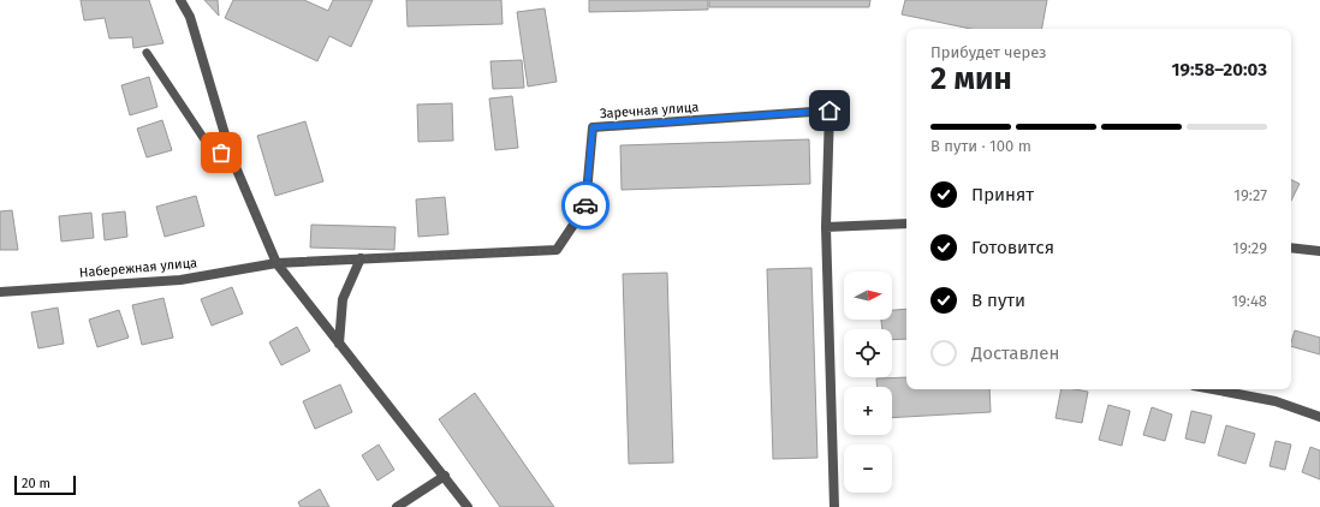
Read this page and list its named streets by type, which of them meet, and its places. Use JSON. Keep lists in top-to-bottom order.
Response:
{
  "streets": {
    "street": ["Заречная улица", "Набережная улица"]
  },
  "crossings": [
    ["Заречная улица", "Набережная улица"]
  ],
  "scale_bar": "20 m",
  "north": "right",
  "page": {
    "heading": ["2 мин", "Прибудет через", "19:58–20:03"],
    "bar": "В пути · 100 m",
    "list": [
      ["Принят", "19:27"],
      ["Готовится", "19:29"],
      ["В пути", "19:48"],
      "Доставлен"
    ],
    "map_buttons": ["+", "−"],
    "scale": "20 m"
  }
}
